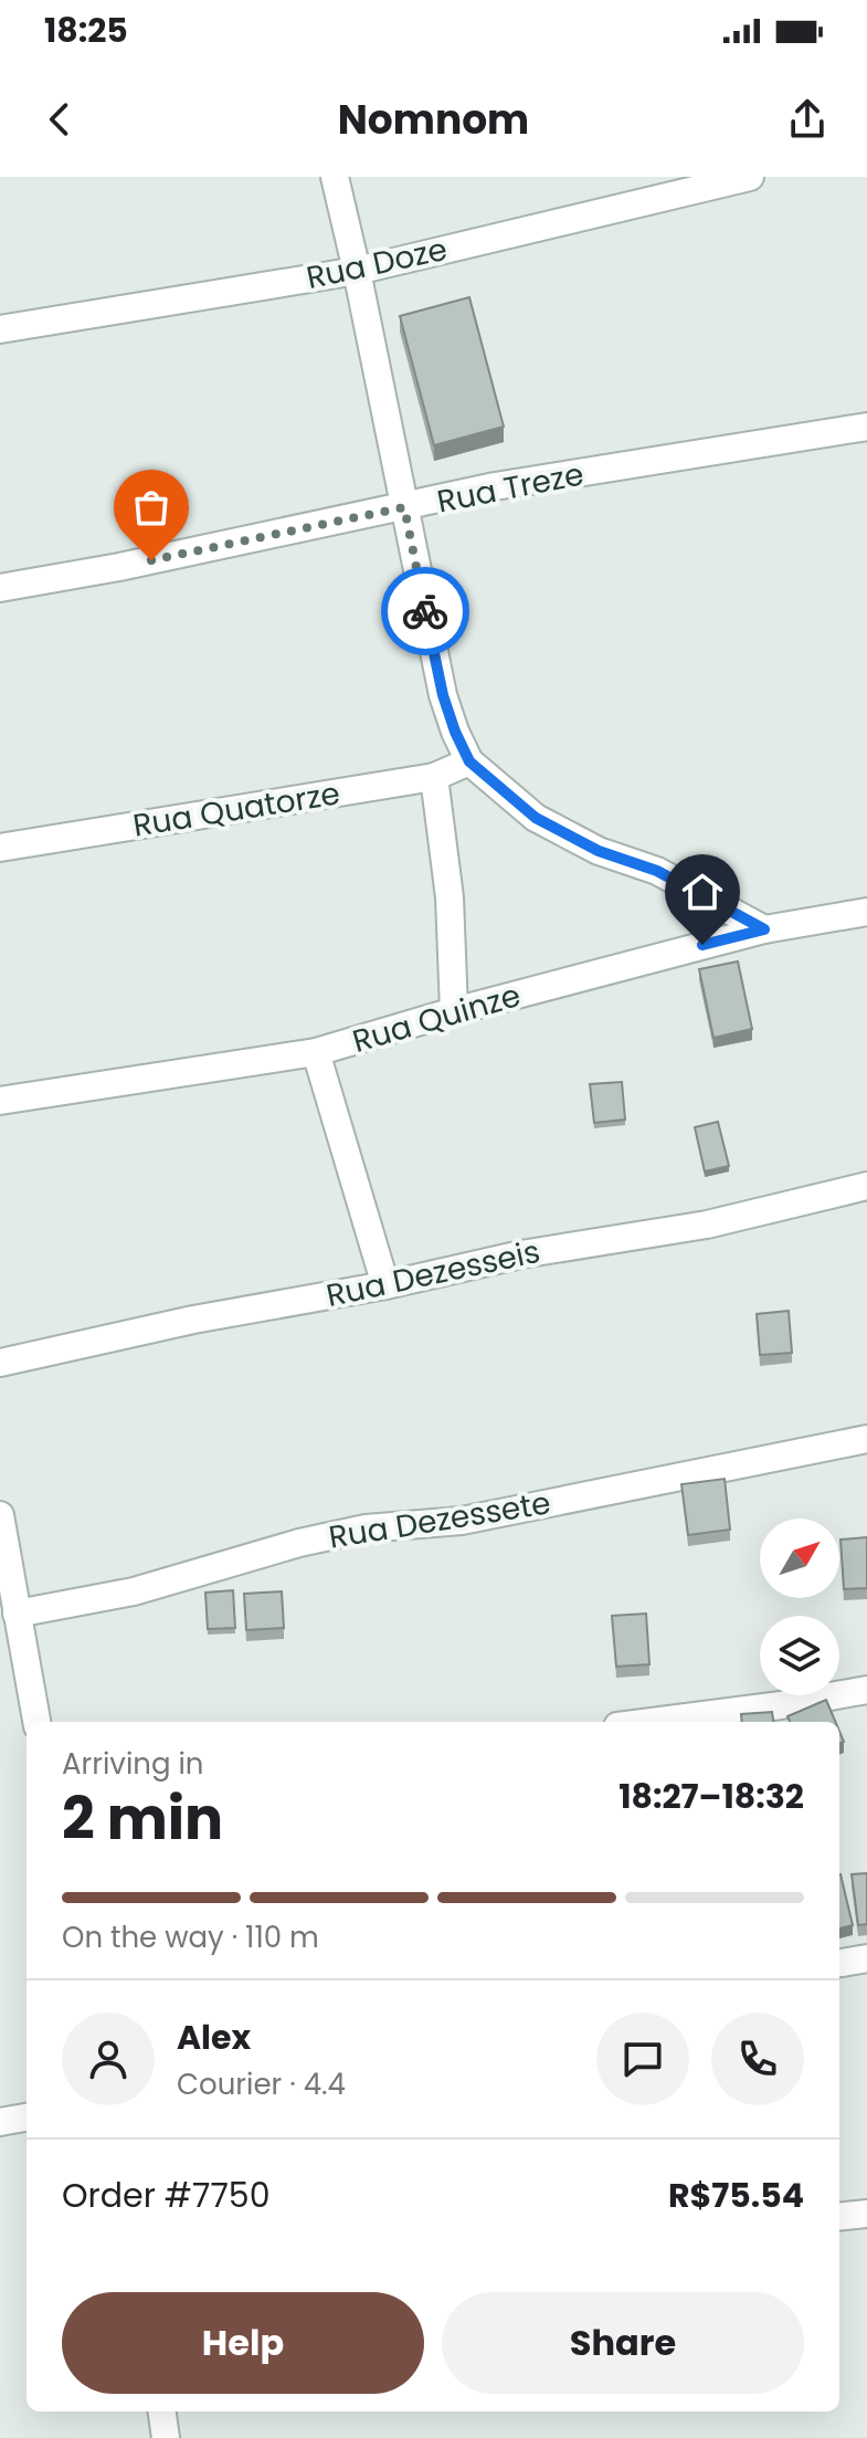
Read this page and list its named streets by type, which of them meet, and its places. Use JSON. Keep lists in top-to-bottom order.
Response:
{
  "streets": {
    "street": [
      "Rua Doze",
      "Rua Treze",
      "Rua Quatorze",
      "Rua Quinze",
      "Rua Dezesseis",
      "Rua Dezessete"
    ]
  },
  "north": "top right",
  "page": {
    "status": "18:25",
    "header": "Nomnom",
    "heading": ["2 min", "Arriving in", "18:27–18:32"],
    "panel": [
      "Alex",
      "Courier · 4.4",
      "Order #7750",
      "R$75.54"
    ],
    "bar": "On the way · 110 m",
    "buttons": ["Help", "Share"]
  }
}
